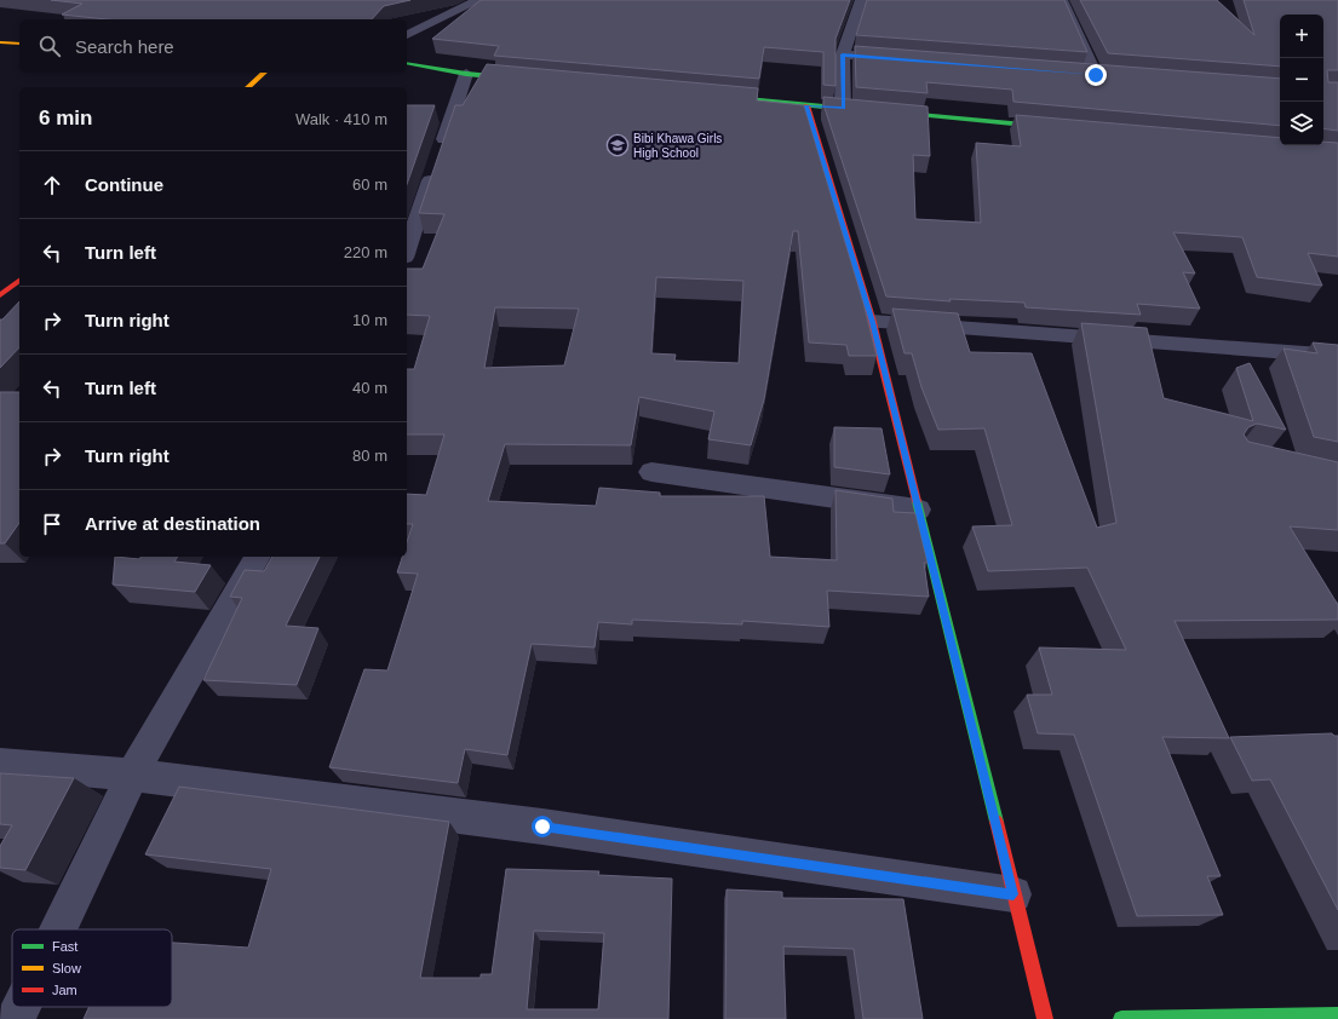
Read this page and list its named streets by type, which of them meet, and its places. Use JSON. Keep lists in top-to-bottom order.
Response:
{
  "places": {
    "school or university": ["Bibi Khawa Girls High School"]
  },
  "legend": ["Fast", "Slow", "Jam"],
  "page": {
    "map_buttons": ["+", "−"],
    "search": "Search here",
    "heading": ["6 min", "Walk · 410 m"],
    "list": [
      ["Continue", "60 m"],
      ["Turn left", "220 m"],
      ["Turn right", "10 m"],
      ["Turn left", "40 m"],
      ["Turn right", "80 m"],
      "Arrive at destination"
    ]
  }
}
